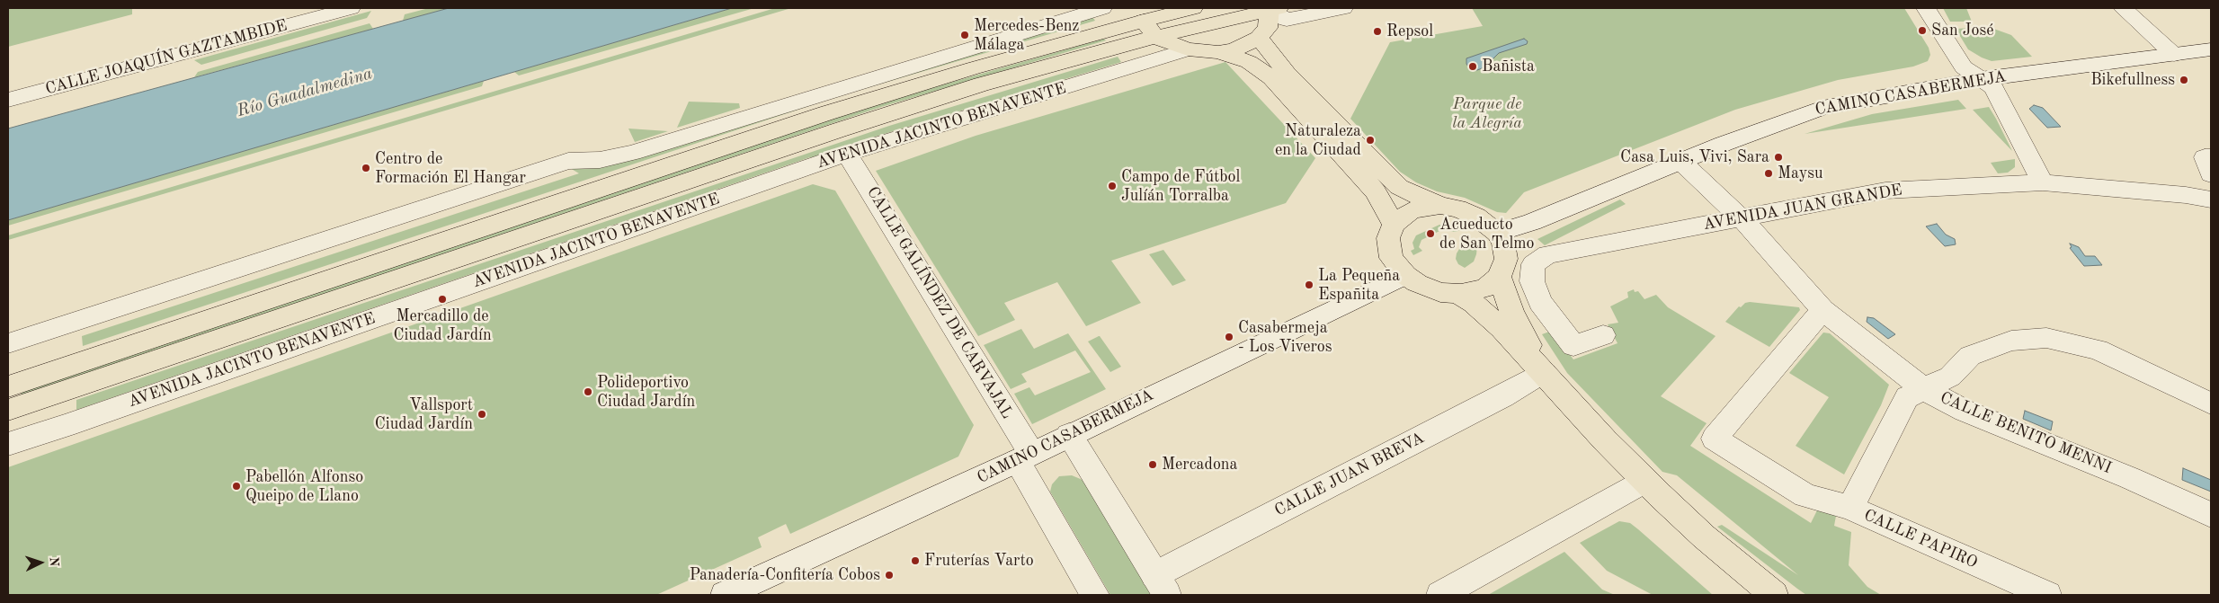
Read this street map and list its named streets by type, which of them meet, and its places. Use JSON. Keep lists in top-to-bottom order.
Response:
{
  "streets": {
    "main road": ["AVENIDA JACINTO BENAVENTE"],
    "street": [
      "CALLE JOAQUÍN GAZTAMBIDE",
      "CAMINO CASABERMEJA",
      "AVENIDA JUAN GRANDE",
      "CALLE GALÍNDEZ DE CARVAJAL",
      "CALLE BENITO MENNI",
      "CALLE JUAN BREVA",
      "CALLE PAPIRO"
    ]
  },
  "crossings": [
    ["CAMINO CASABERMEJA", "CALLE GALÍNDEZ DE CARVAJAL"],
    ["CAMINO CASABERMEJA", "CALLE BENITO MENNI"],
    ["AVENIDA JACINTO BENAVENTE", "CALLE GALÍNDEZ DE CARVAJAL"],
    ["AVENIDA JUAN GRANDE", "CALLE BENITO MENNI"],
    ["CALLE BENITO MENNI", "CALLE PAPIRO"]
  ],
  "water": ["Río Guadalmedina"],
  "parks": ["Parque de la Alegría"],
  "places": [
    "San José",
    "Repsol",
    "Mercedes-Benz Málaga",
    "Bañista",
    "Bikefullness",
    "Naturaleza en la Ciudad",
    "Casa Luis, Vivi, Sara",
    "Centro de Formación El Hangar",
    "Maysu",
    "Campo de Fútbol Julíán Torralba",
    "Acueducto de San Telmo",
    "La Pequeña Españita",
    "Mercadillo de Ciudad Jardín",
    "Casabermeja - Los Viveros",
    "Polideportivo Ciudad Jardín",
    "Vallsport Ciudad Jardín",
    "Mercadona",
    "Pabellón Alfonso Queipo de Llano",
    "Fruterías Varto",
    "Panadería-Confitería Cobos"
  ],
  "north": "right"
}
